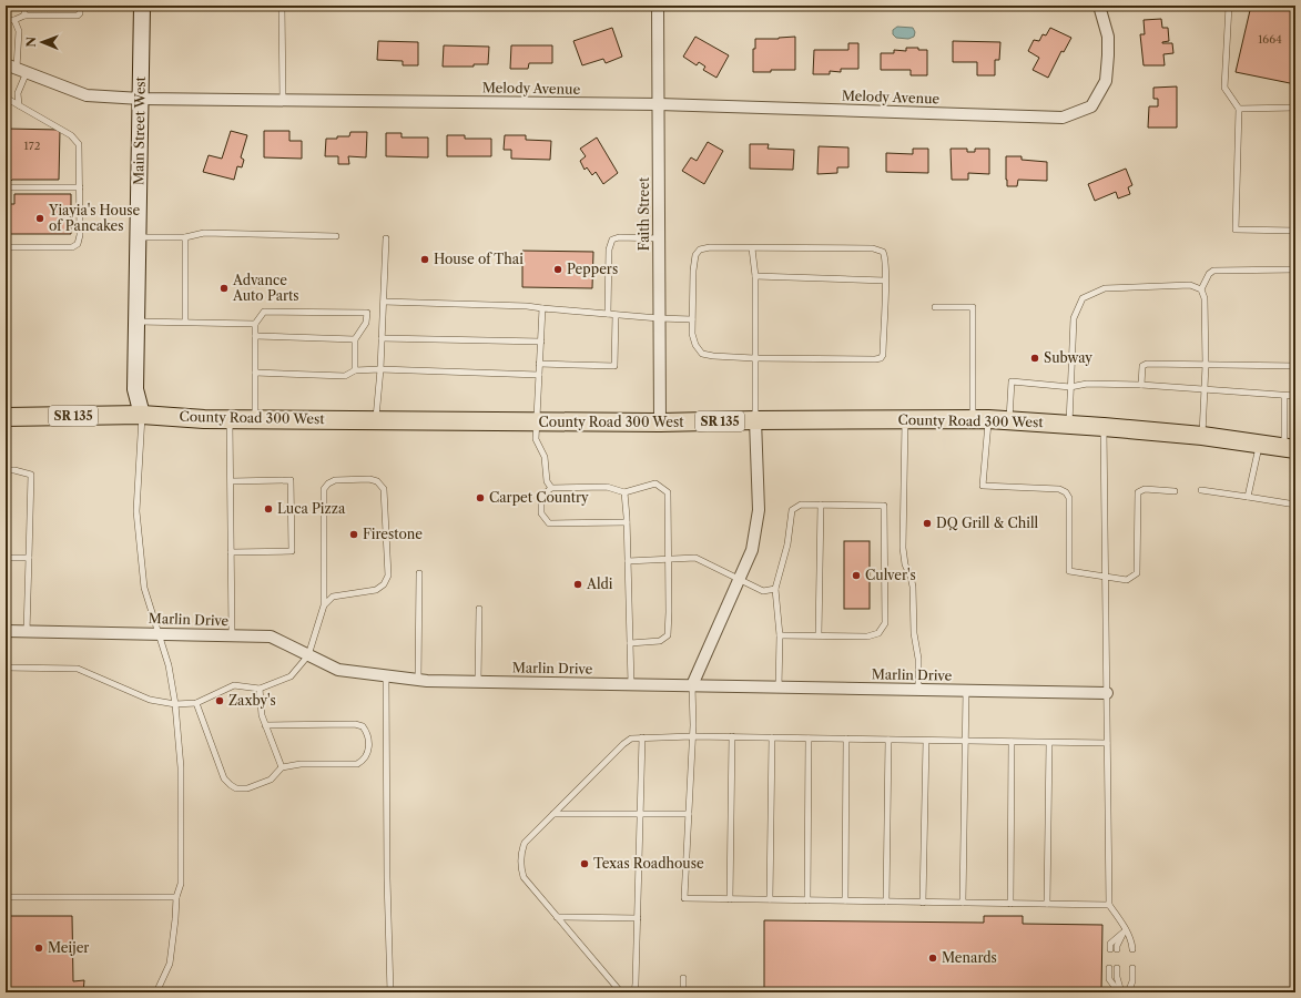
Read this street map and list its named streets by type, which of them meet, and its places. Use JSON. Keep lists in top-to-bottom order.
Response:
{
  "streets": {
    "main road": ["Main Street West", "SR 135", "County Road 300 West"],
    "street": ["Melody Avenue", "Faith Street", "Marlin Drive"]
  },
  "crossings": [
    ["Melody Avenue", "Main Street West"],
    ["Melody Avenue", "Faith Street"],
    ["Main Street West", "County Road 300 West"],
    ["Faith Street", "County Road 300 West"]
  ],
  "places": [
    "Yiayia's House of Pancakes",
    "House of Thai",
    "Peppers",
    "Advance Auto Parts",
    "Subway",
    "Carpet Country",
    "Luca Pizza",
    "DQ Grill & Chill",
    "Firestone",
    "Culver's",
    "Aldi",
    "Zaxby's",
    "Texas Roadhouse",
    "Meijer",
    "Menards"
  ],
  "house_numbers": ["1664", "172"],
  "north": "left"
}
